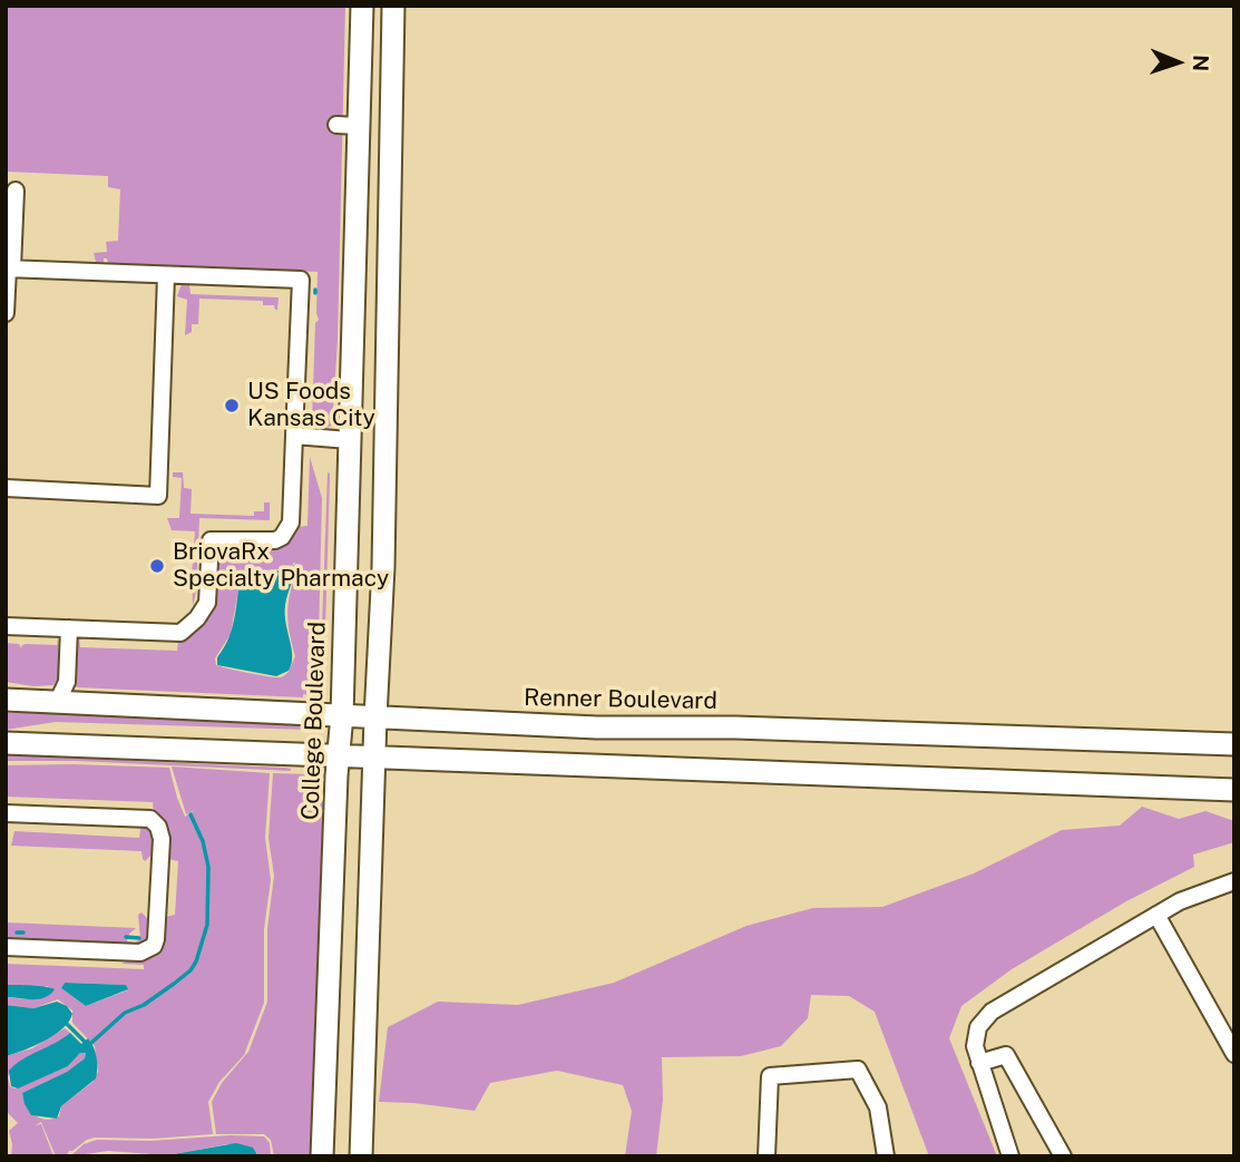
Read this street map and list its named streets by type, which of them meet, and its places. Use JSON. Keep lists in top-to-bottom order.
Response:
{
  "streets": {
    "main road": ["Renner Boulevard", "College Boulevard"]
  },
  "crossings": [
    ["Renner Boulevard", "College Boulevard"]
  ],
  "places": ["US Foods Kansas City", "BriovaRx Specialty Pharmacy"],
  "north": "right"
}
